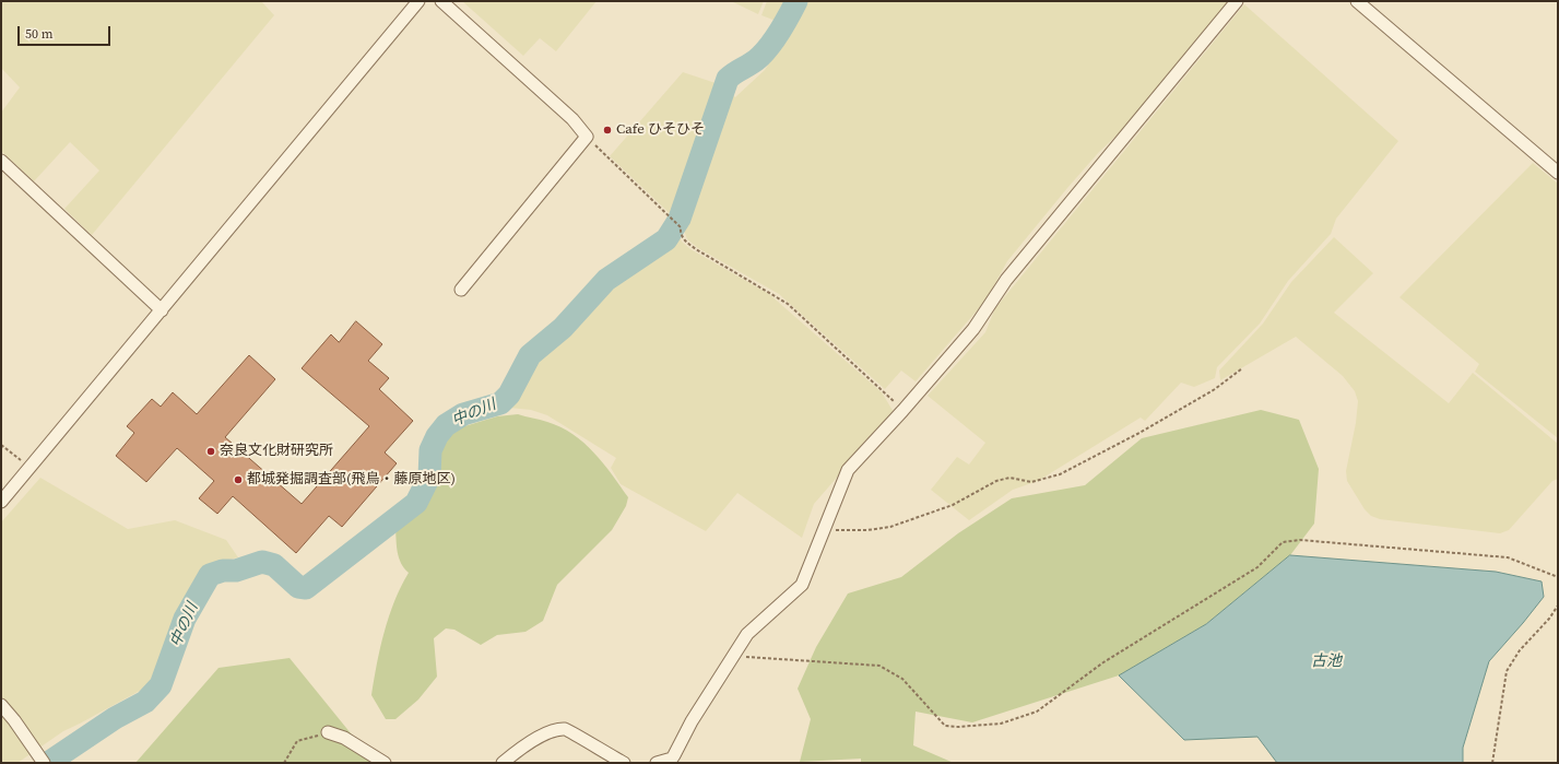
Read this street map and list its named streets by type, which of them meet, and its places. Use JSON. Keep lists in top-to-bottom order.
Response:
{
  "water": ["中の川", "古池"],
  "places": ["Cafe ひそひそ", "奈良文化財研究所", "都城発掘調査部(飛鳥・藤原地区)"],
  "scale_bar": "50 m"
}
